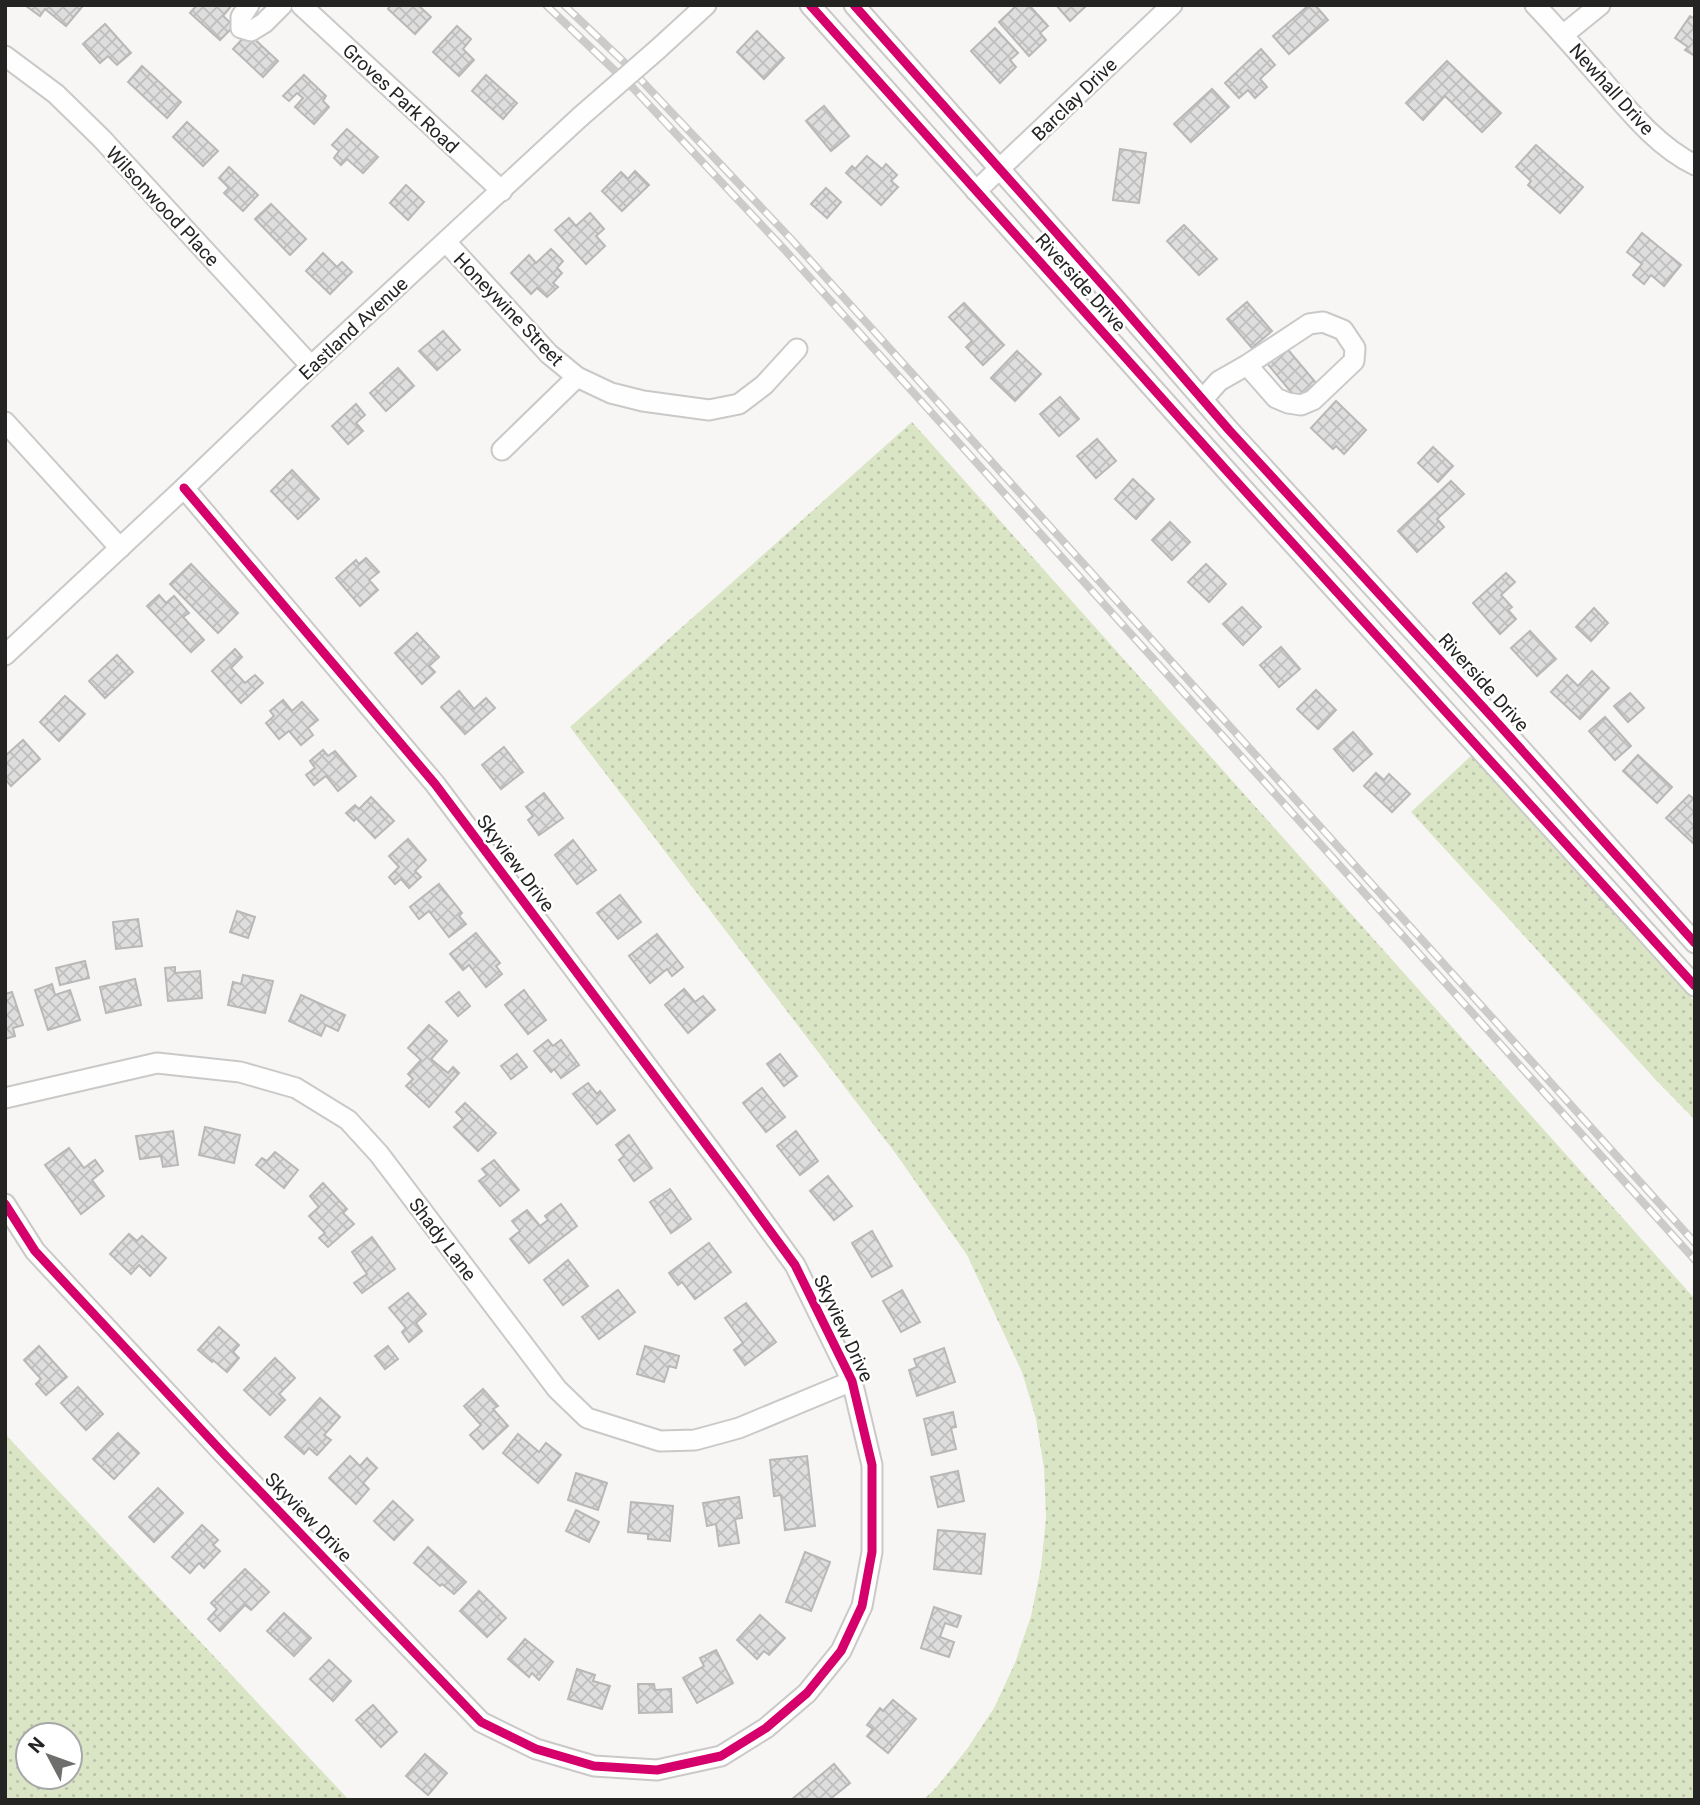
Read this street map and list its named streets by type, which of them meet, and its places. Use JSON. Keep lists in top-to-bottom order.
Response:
{
  "streets": {
    "street": [
      "Newhall Drive",
      "Groves Park Road",
      "Barclay Drive",
      "Wilsonwood Place",
      "Riverside Drive",
      "Honeywine Street",
      "Eastland Avenue",
      "Skyview Drive",
      "Shady Lane"
    ]
  },
  "crossings": [
    ["Groves Park Road", "Eastland Avenue"],
    ["Barclay Drive", "Riverside Drive"],
    ["Wilsonwood Place", "Eastland Avenue"],
    ["Honeywine Street", "Eastland Avenue"],
    ["Eastland Avenue", "Skyview Drive"],
    ["Skyview Drive", "Shady Lane"]
  ],
  "north": "top left"
}
